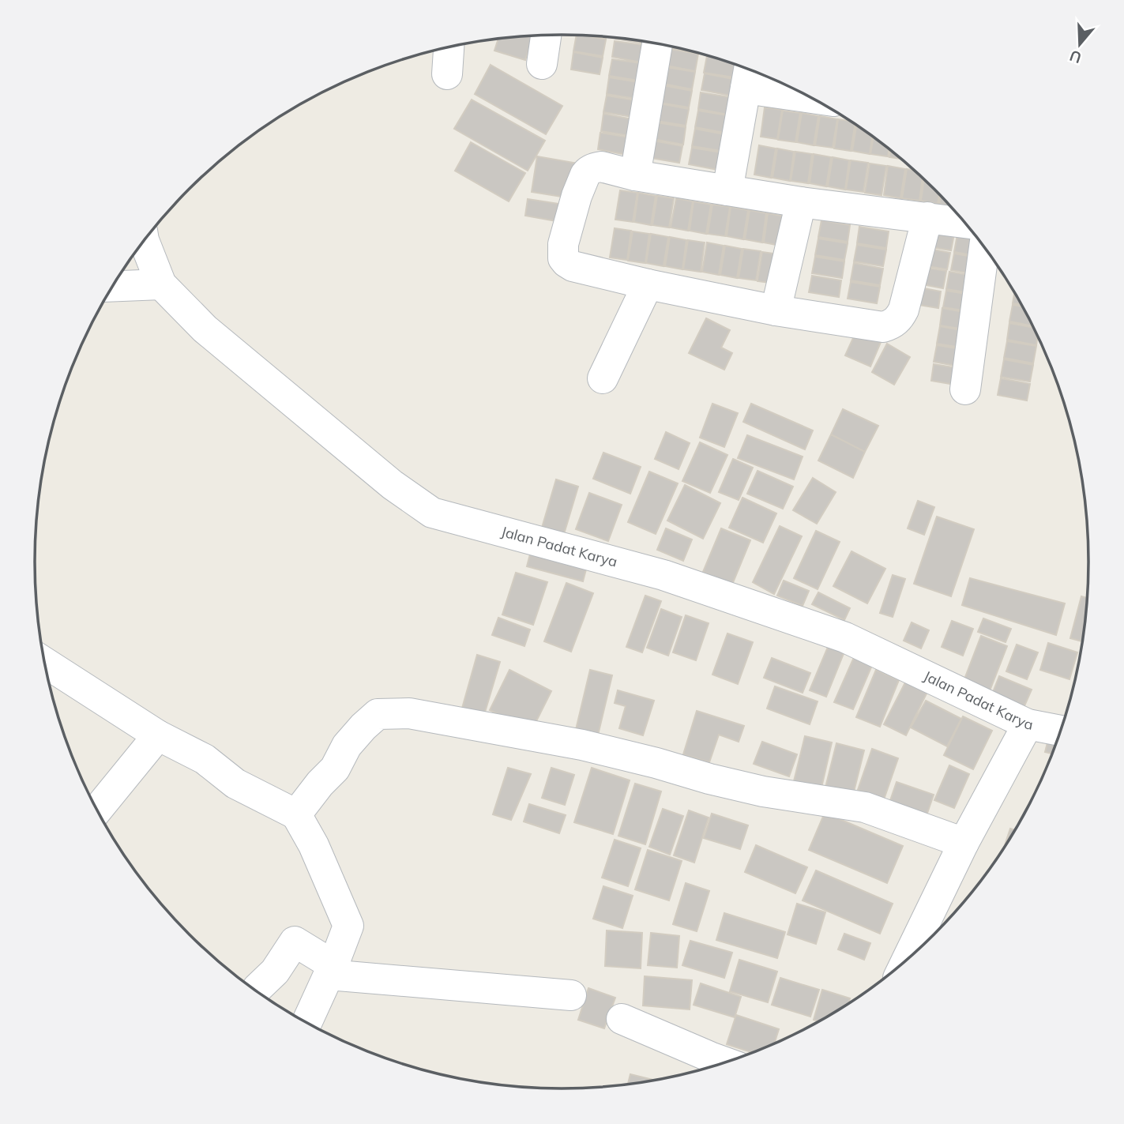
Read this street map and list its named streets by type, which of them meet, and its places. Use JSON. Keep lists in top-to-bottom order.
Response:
{
  "streets": {
    "street": ["Jalan Padat Karya"]
  },
  "north": "bottom"
}
